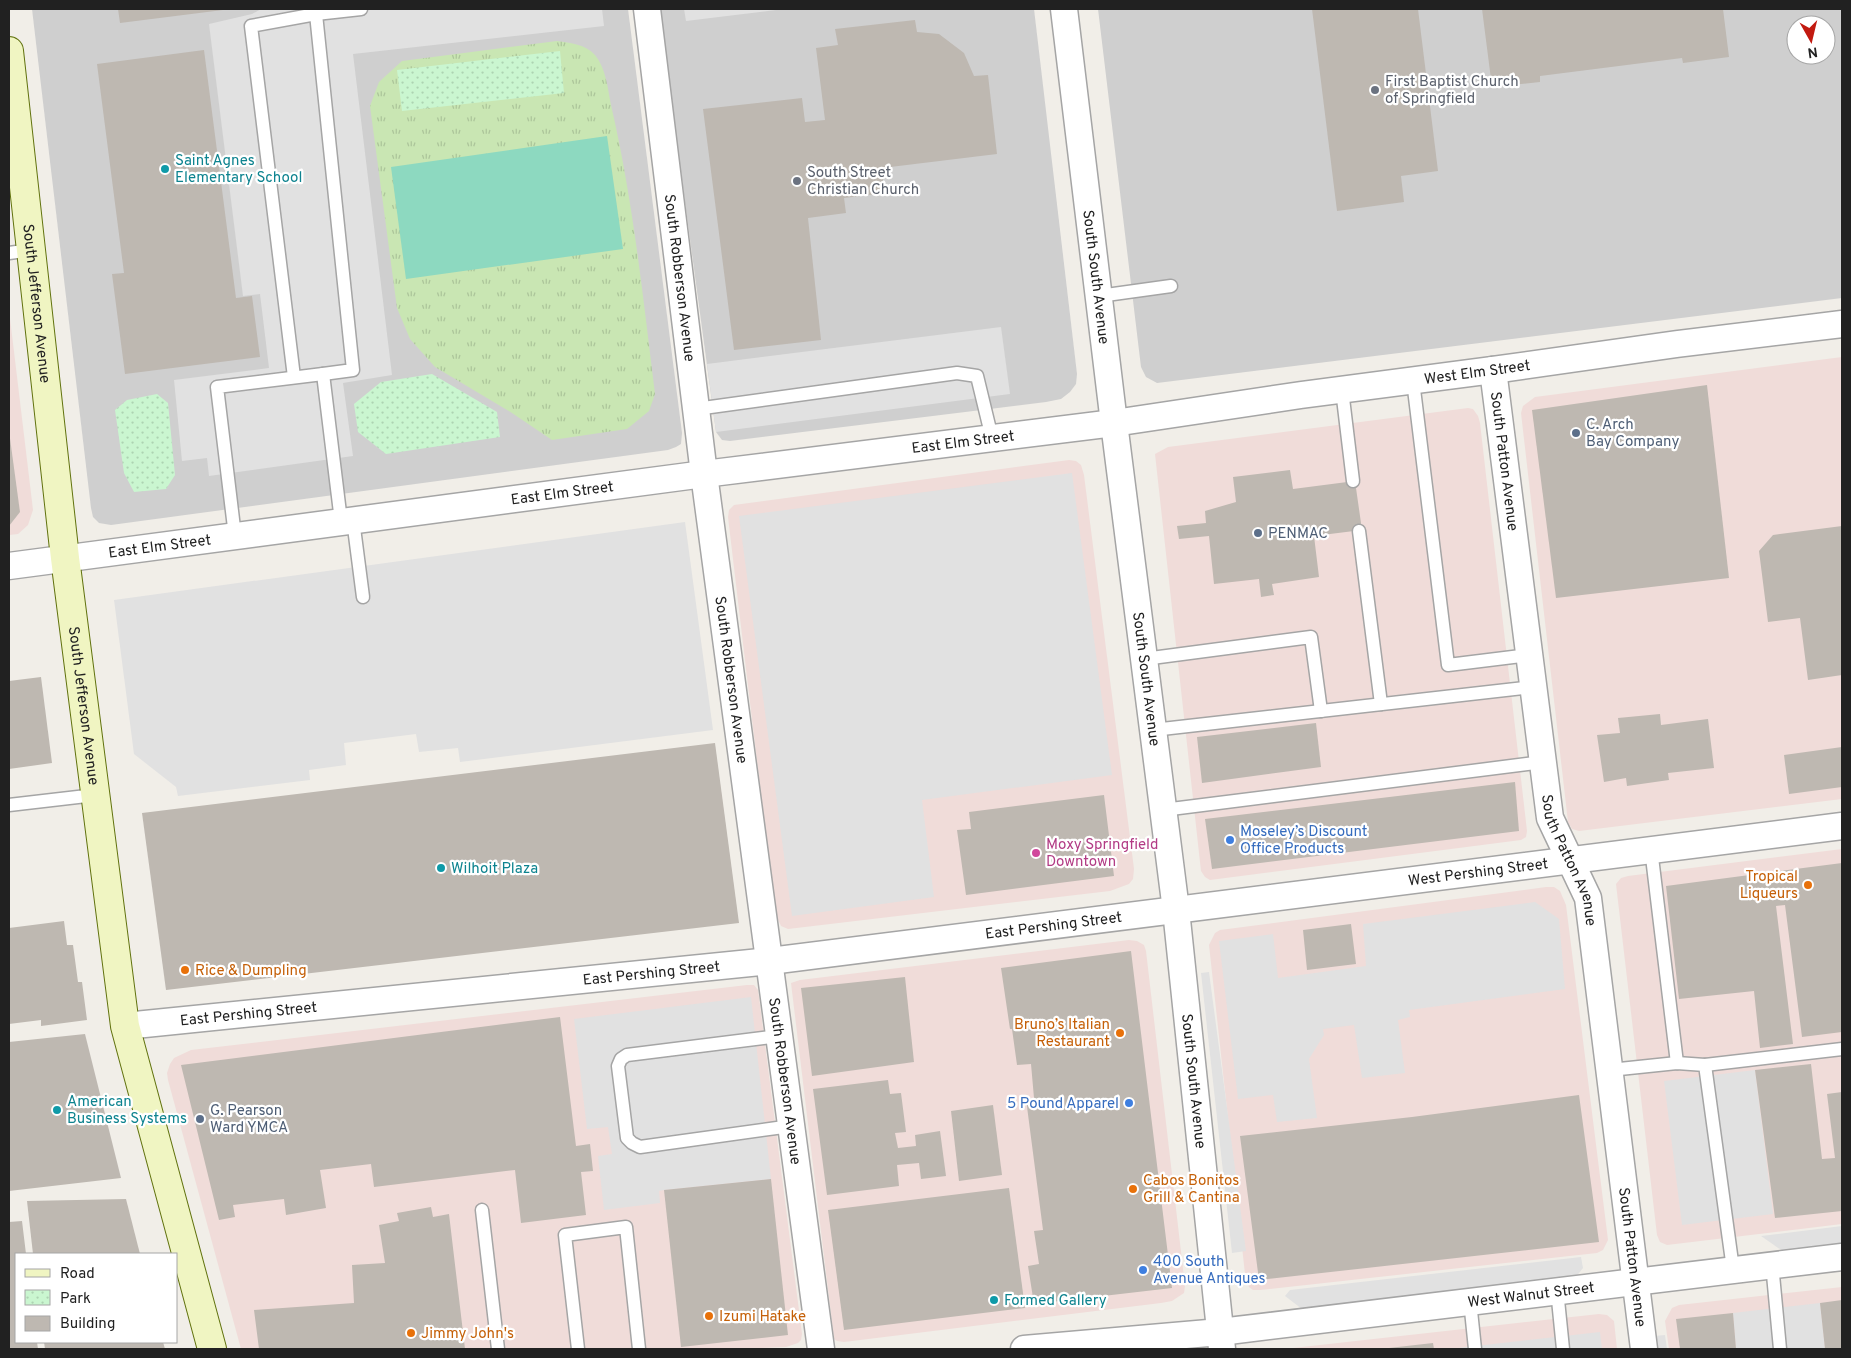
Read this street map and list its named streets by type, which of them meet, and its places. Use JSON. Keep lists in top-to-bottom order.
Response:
{
  "streets": {
    "main road": ["South Jefferson Avenue"],
    "street": [
      "South South Avenue",
      "South Robberson Avenue",
      "West Elm Street",
      "East Elm Street",
      "South Patton Avenue",
      "West Pershing Street",
      "East Pershing Street",
      "West Walnut Street"
    ]
  },
  "crossings": [
    ["South South Avenue", "West Elm Street"],
    ["South South Avenue", "East Elm Street"],
    ["South South Avenue", "West Pershing Street"],
    ["South South Avenue", "East Pershing Street"],
    ["South South Avenue", "West Walnut Street"],
    ["South Robberson Avenue", "East Elm Street"],
    ["South Robberson Avenue", "East Pershing Street"],
    ["South Jefferson Avenue", "East Elm Street"],
    ["South Jefferson Avenue", "East Pershing Street"],
    ["West Elm Street", "East Elm Street"],
    ["West Elm Street", "South Patton Avenue"],
    ["South Patton Avenue", "West Pershing Street"],
    ["South Patton Avenue", "West Walnut Street"],
    ["West Pershing Street", "East Pershing Street"]
  ],
  "places": [
    "First Baptist Church of Springfield",
    "Saint Agnes Elementary School",
    "South Street Christian Church",
    "C. Arch Bay Company",
    "PENMAC",
    "Moseley’s Discount Office Products",
    "Moxy Springfield Downtown",
    "Wilhoit Plaza",
    "Tropical Liqueurs",
    "Rice & Dumpling",
    "Bruno’s Italian Restaurant",
    "5 Pound Apparel",
    "American Business Systems",
    "G. Pearson Ward YMCA",
    "Cabos Bonitos Grill & Cantina",
    "400 South Avenue Antiques",
    "Formed Gallery",
    "Izumi Hatake",
    "Jimmy John's"
  ],
  "legend": ["Road", "Park", "Building"],
  "north": "bottom"
}
